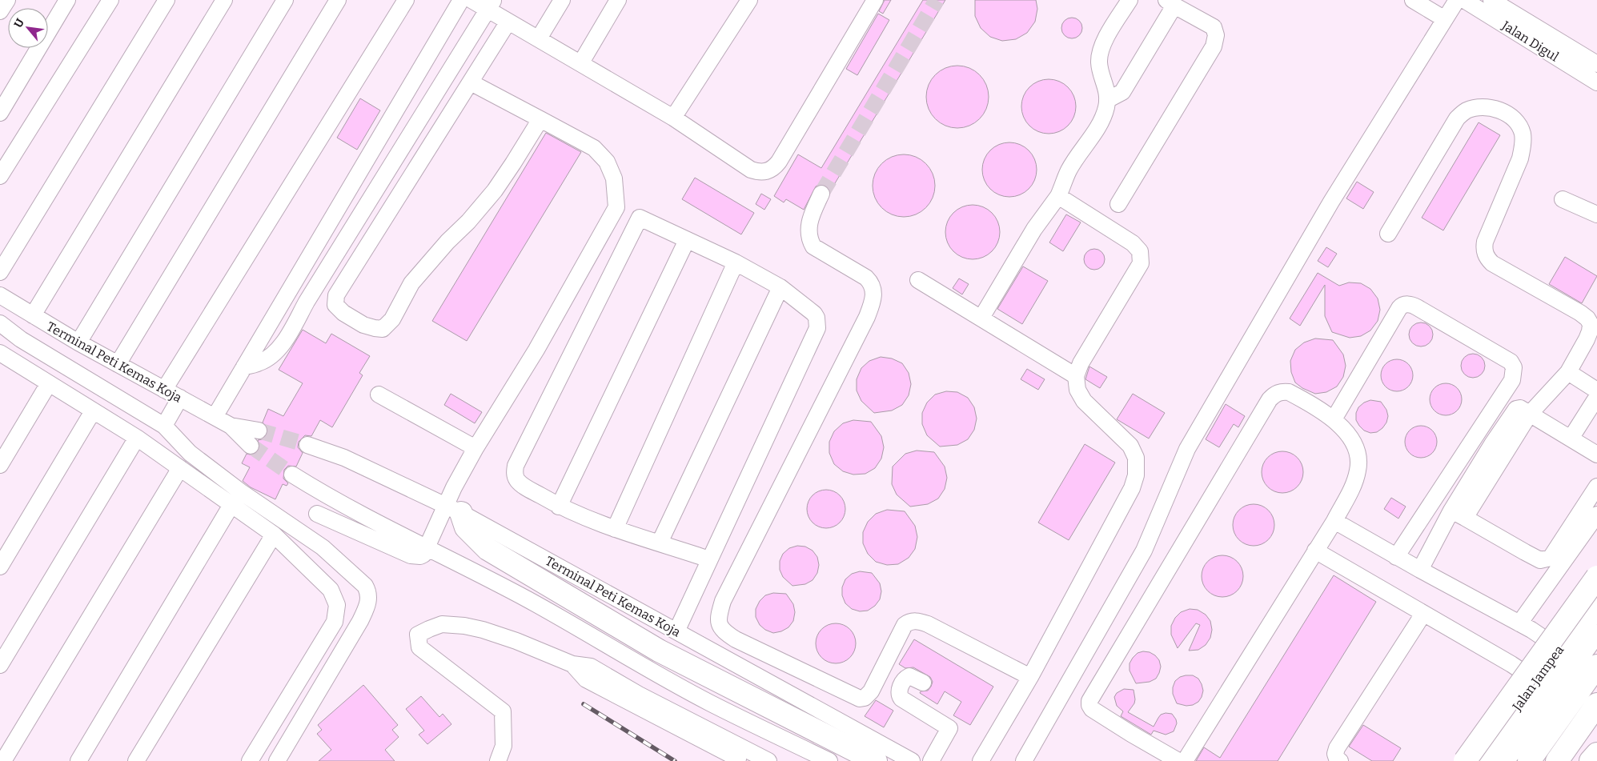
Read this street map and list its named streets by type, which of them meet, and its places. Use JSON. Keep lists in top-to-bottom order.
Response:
{
  "streets": {
    "highway": ["Jalan Jampea"],
    "street": ["Jalan Digul", "Terminal Peti Kemas Koja"]
  },
  "north": "top left"
}
